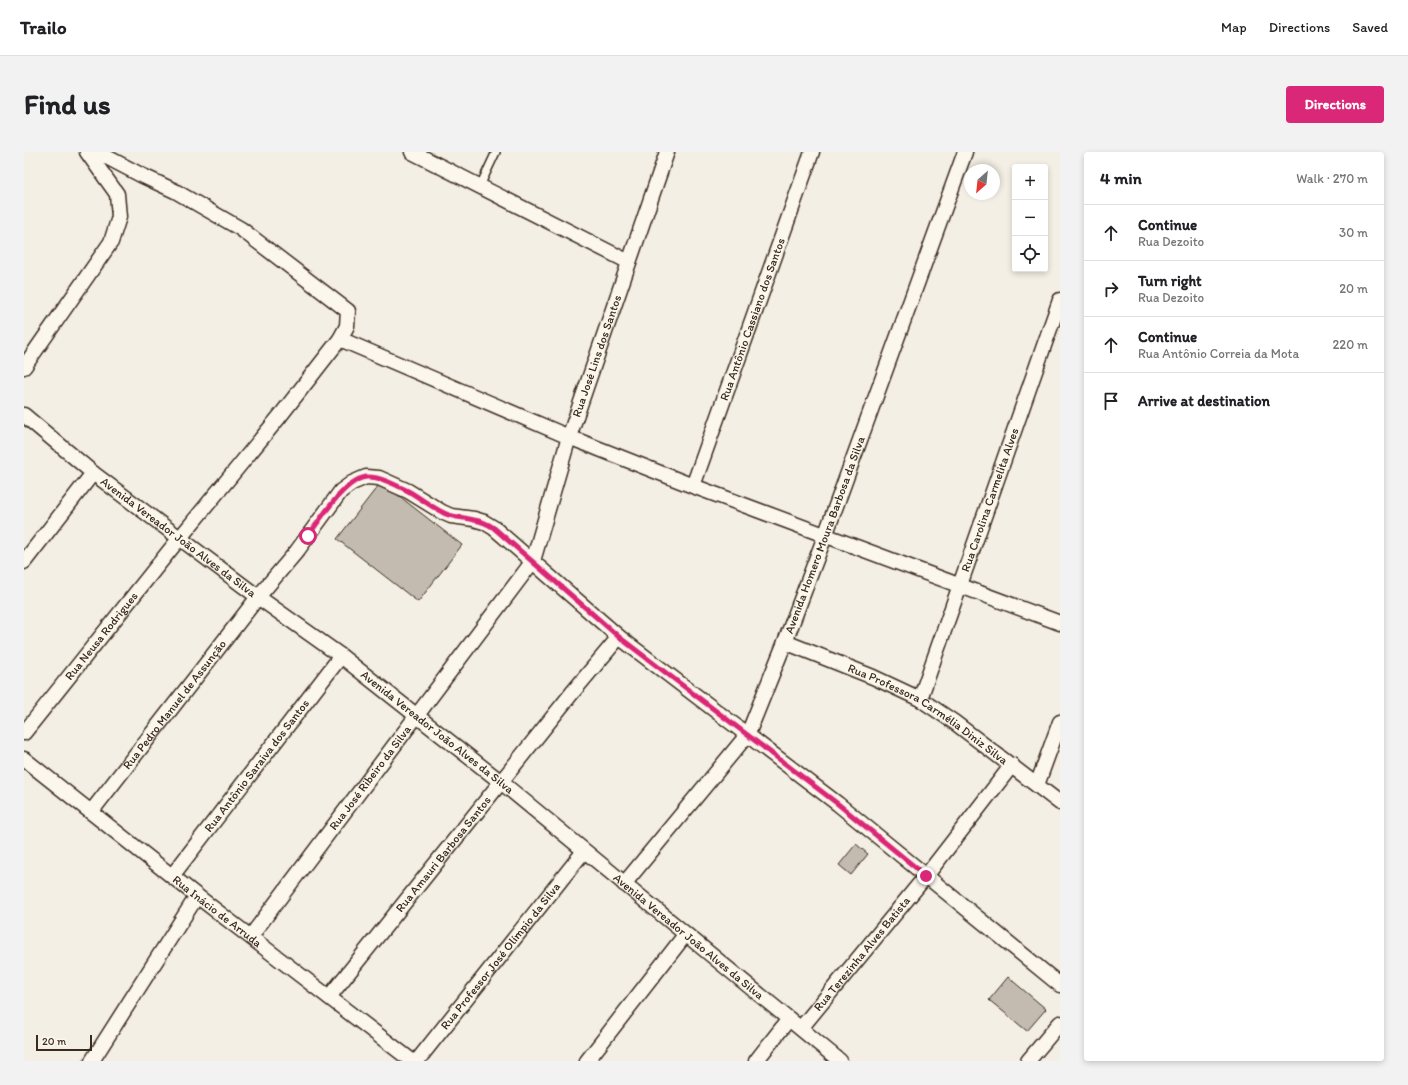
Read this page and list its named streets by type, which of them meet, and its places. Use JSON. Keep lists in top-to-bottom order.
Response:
{
  "streets": {
    "street": [
      "Rua Antônio Cassiano dos Santos",
      "Rua José Lins dos Santos",
      "Rua Carolina Carmelita Alves",
      "Avenida Homero Moura Barbosa da Silva",
      "Avenida Vereador João Alves da Silva",
      "Rua Neusa Rodrigues",
      "Rua Pedro Manuel de Assunção",
      "Rua Professora Carmélia Diniz Silva",
      "Rua Antônio Saraiva dos Santos",
      "Rua José Ribeiro da Silva",
      "Rua Amauri Barbosa Santos",
      "Rua Inácio de Arruda",
      "Rua Terezinha Alves Batista",
      "Rua Professor José Olímpio da Silva"
    ]
  },
  "crossings": [
    ["Rua José Lins dos Santos", "Rua Pedro Manuel de Assunção"],
    ["Rua José Lins dos Santos", "Rua José Ribeiro da Silva"],
    ["Rua Carolina Carmelita Alves", "Rua Professora Carmélia Diniz Silva"],
    ["Avenida Homero Moura Barbosa da Silva", "Avenida Vereador João Alves da Silva"],
    ["Avenida Homero Moura Barbosa da Silva", "Rua Pedro Manuel de Assunção"],
    ["Avenida Homero Moura Barbosa da Silva", "Rua Professora Carmélia Diniz Silva"],
    ["Avenida Vereador João Alves da Silva", "Rua Neusa Rodrigues"],
    ["Avenida Vereador João Alves da Silva", "Rua Pedro Manuel de Assunção"],
    ["Avenida Vereador João Alves da Silva", "Rua Antônio Saraiva dos Santos"],
    ["Avenida Vereador João Alves da Silva", "Rua José Ribeiro da Silva"],
    ["Avenida Vereador João Alves da Silva", "Rua Amauri Barbosa Santos"],
    ["Avenida Vereador João Alves da Silva", "Rua Terezinha Alves Batista"],
    ["Avenida Vereador João Alves da Silva", "Rua Professor José Olímpio da Silva"],
    ["Rua Pedro Manuel de Assunção", "Rua José Ribeiro da Silva"],
    ["Rua Pedro Manuel de Assunção", "Rua Amauri Barbosa Santos"],
    ["Rua Pedro Manuel de Assunção", "Rua Inácio de Arruda"],
    ["Rua Pedro Manuel de Assunção", "Rua Terezinha Alves Batista"],
    ["Rua Professora Carmélia Diniz Silva", "Rua Terezinha Alves Batista"],
    ["Rua Antônio Saraiva dos Santos", "Rua Inácio de Arruda"],
    ["Rua José Ribeiro da Silva", "Rua Inácio de Arruda"],
    ["Rua Amauri Barbosa Santos", "Rua Inácio de Arruda"]
  ],
  "scale_bar": "20 m",
  "north": "bottom left",
  "page": {
    "header": "Trailo",
    "nav": ["Map", "Directions", "Saved"],
    "buttons": "Directions",
    "title": "Find us",
    "heading": ["4 min", "Walk · 270 m"],
    "map_buttons": ["+", "−"],
    "list": [
      ["Continue", "Rua Dezoito", "30 m"],
      ["Turn right", "Rua Dezoito", "20 m"],
      ["Continue", "Rua Antônio Correia da Mota", "220 m"],
      "Arrive at destination"
    ],
    "scale": "20 m"
  }
}
